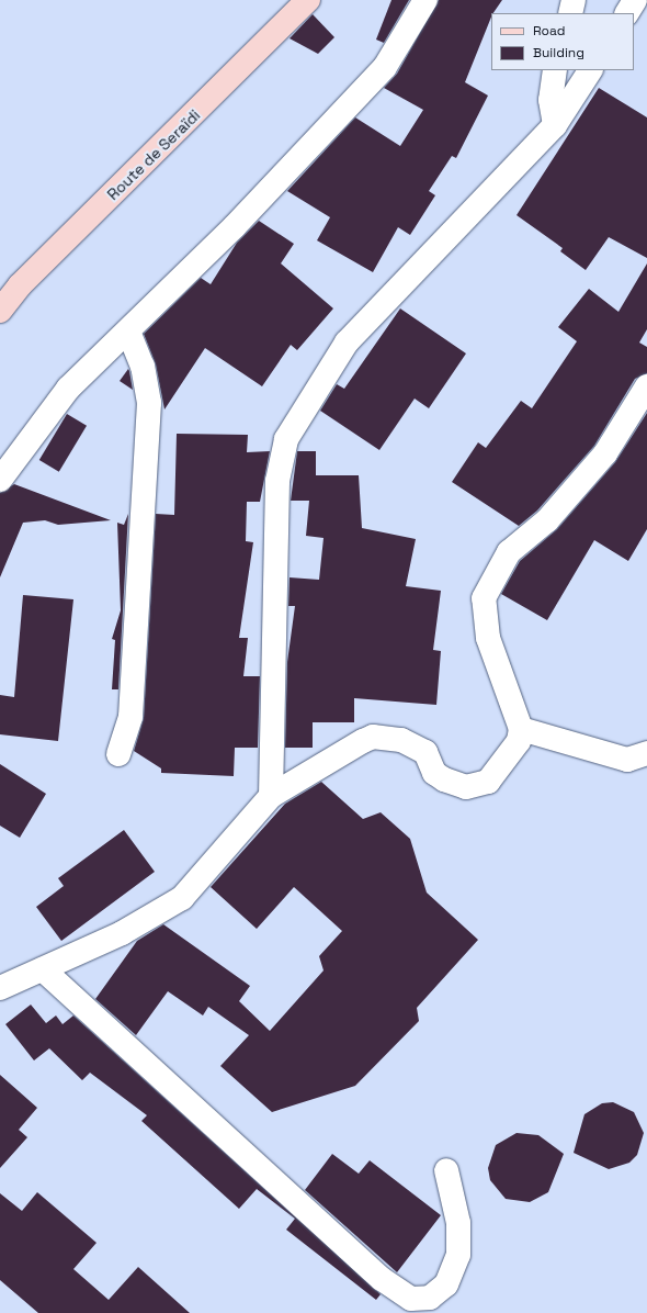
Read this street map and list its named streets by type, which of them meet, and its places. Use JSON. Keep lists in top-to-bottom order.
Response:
{
  "streets": {
    "street": ["Route de Seraïdi"]
  },
  "legend": ["Road", "Building"]
}
